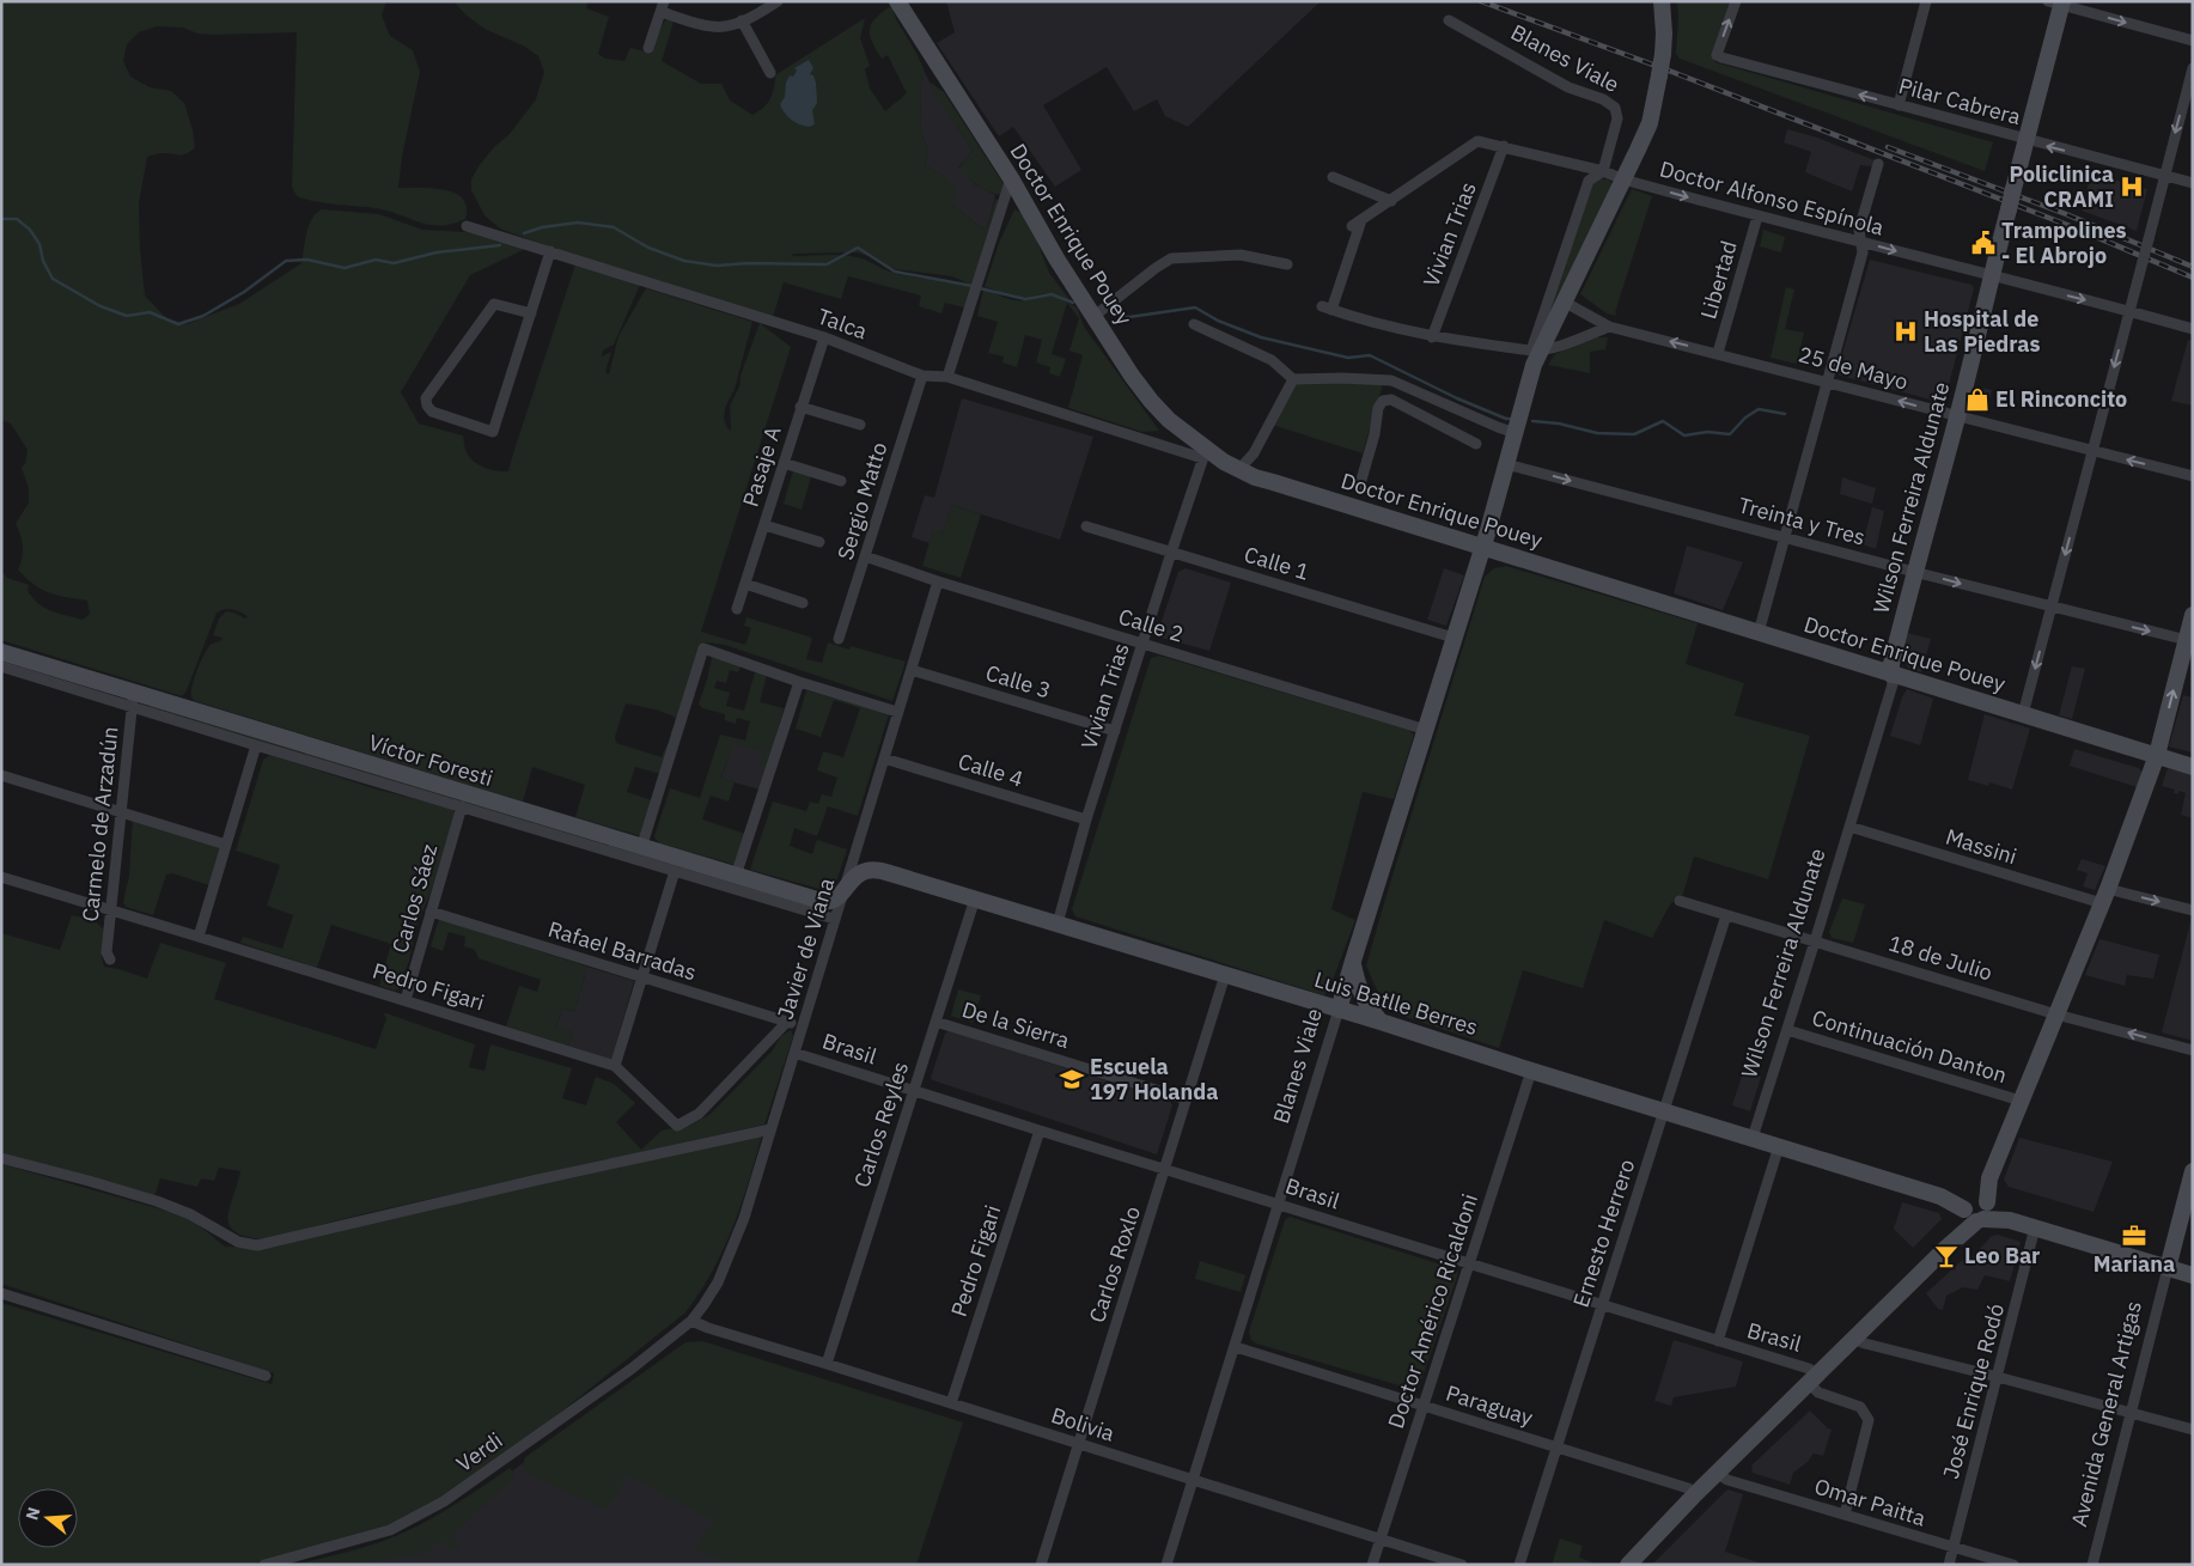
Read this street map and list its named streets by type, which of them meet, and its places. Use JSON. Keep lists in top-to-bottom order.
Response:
{
  "streets": {
    "street": [
      "Blanes Viale",
      "Pilar Cabrera",
      "Doctor Alfonso Espínola",
      "Doctor Enrique Pouey",
      "Vivian Trias",
      "Libertad",
      "Talca",
      "25 de Mayo",
      "Pasaje A",
      "Wilson Ferreira Aldunate",
      "Sergio Matto",
      "Treinta y Tres",
      "Calle 1",
      "Calle 2",
      "Calle 3",
      "Víctor Foresti",
      "Calle 4",
      "Carmelo de Arzadún",
      "Massini",
      "Carlos Sáez",
      "Javier de Viana",
      "Rafael Barradas",
      "18 de Julio",
      "Pedro Figari",
      "Luis Batlle Berres",
      "De la Sierra",
      "Continuación Danton",
      "Brasil",
      "Carlos Reyles",
      "Ernesto Herrero",
      "Carlos Roxlo",
      "Doctor Américo Ricaldoni",
      "José Enrique Rodó",
      "Paraguay",
      "Avenida General Artigas",
      "Bolivia",
      "Verdi",
      "Omar Paitta"
    ]
  },
  "crossings": [
    ["Blanes Viale", "Doctor Alfonso Espínola"],
    ["Blanes Viale", "Doctor Enrique Pouey"],
    ["Blanes Viale", "25 de Mayo"],
    ["Blanes Viale", "Treinta y Tres"],
    ["Blanes Viale", "Calle 1"],
    ["Blanes Viale", "Calle 2"],
    ["Blanes Viale", "Luis Batlle Berres"],
    ["Blanes Viale", "Brasil"],
    ["Blanes Viale", "Paraguay"],
    ["Blanes Viale", "Bolivia"],
    ["Pilar Cabrera", "Wilson Ferreira Aldunate"],
    ["Doctor Alfonso Espínola", "Vivian Trias"],
    ["Doctor Alfonso Espínola", "Libertad"],
    ["Doctor Alfonso Espínola", "Wilson Ferreira Aldunate"],
    ["Doctor Enrique Pouey", "Vivian Trias"],
    ["Doctor Enrique Pouey", "Talca"],
    ["Doctor Enrique Pouey", "Wilson Ferreira Aldunate"],
    ["Vivian Trias", "Talca"],
    ["Vivian Trias", "Calle 1"],
    ["Vivian Trias", "Calle 2"],
    ["Vivian Trias", "Calle 3"],
    ["Vivian Trias", "Calle 4"],
    ["Vivian Trias", "Luis Batlle Berres"],
    ["Libertad", "25 de Mayo"],
    ["Talca", "Pasaje A"],
    ["Talca", "Sergio Matto"],
    ["25 de Mayo", "Wilson Ferreira Aldunate"],
    ["Wilson Ferreira Aldunate", "Treinta y Tres"],
    ["Wilson Ferreira Aldunate", "Massini"],
    ["Wilson Ferreira Aldunate", "18 de Julio"],
    ["Wilson Ferreira Aldunate", "Luis Batlle Berres"],
    ["Wilson Ferreira Aldunate", "Continuación Danton"],
    ["Sergio Matto", "Calle 2"],
    ["Calle 2", "Javier de Viana"],
    ["Calle 3", "Javier de Viana"],
    ["Víctor Foresti", "Carmelo de Arzadún"],
    ["Víctor Foresti", "Carlos Sáez"],
    ["Víctor Foresti", "Javier de Viana"],
    ["Víctor Foresti", "Luis Batlle Berres"],
    ["Calle 4", "Javier de Viana"],
    ["Carmelo de Arzadún", "Pedro Figari"],
    ["Carlos Sáez", "Rafael Barradas"],
    ["Carlos Sáez", "Pedro Figari"],
    ["Javier de Viana", "Rafael Barradas"],
    ["Javier de Viana", "Luis Batlle Berres"],
    ["Javier de Viana", "Brasil"],
    ["Javier de Viana", "Bolivia"],
    ["Javier de Viana", "Verdi"],
    ["Rafael Barradas", "Pedro Figari"],
    ["18 de Julio", "Ernesto Herrero"],
    ["Pedro Figari", "Brasil"],
    ["Pedro Figari", "Bolivia"],
    ["Luis Batlle Berres", "Carlos Reyles"],
    ["Luis Batlle Berres", "Ernesto Herrero"],
    ["Luis Batlle Berres", "Carlos Roxlo"],
    ["Luis Batlle Berres", "Doctor Américo Ricaldoni"],
    ["De la Sierra", "Carlos Reyles"],
    ["De la Sierra", "Carlos Roxlo"],
    ["Brasil", "Carlos Reyles"],
    ["Brasil", "Ernesto Herrero"],
    ["Brasil", "Carlos Roxlo"],
    ["Brasil", "Doctor Américo Ricaldoni"],
    ["Brasil", "Omar Paitta"],
    ["Carlos Reyles", "Bolivia"],
    ["Ernesto Herrero", "Paraguay"],
    ["Carlos Roxlo", "Bolivia"],
    ["Doctor Américo Ricaldoni", "Paraguay"],
    ["Doctor Américo Ricaldoni", "Bolivia"],
    ["José Enrique Rodó", "Omar Paitta"],
    ["Bolivia", "Verdi"]
  ],
  "one_way": [
    "Pilar Cabrera",
    "Doctor Alfonso Espínola",
    "25 de Mayo",
    "Treinta y Tres"
  ],
  "places": {
    "hospital": ["Policlinica CRAMI", "Hospital de Las Piedras"],
    "public building": ["Trampolines - El Abrojo"],
    "shop": ["El Rinconcito"],
    "school or university": ["Escuela 197 Holanda"],
    "office": ["Mariana"],
    "bar": ["Leo Bar"]
  },
  "north": "left"
}
